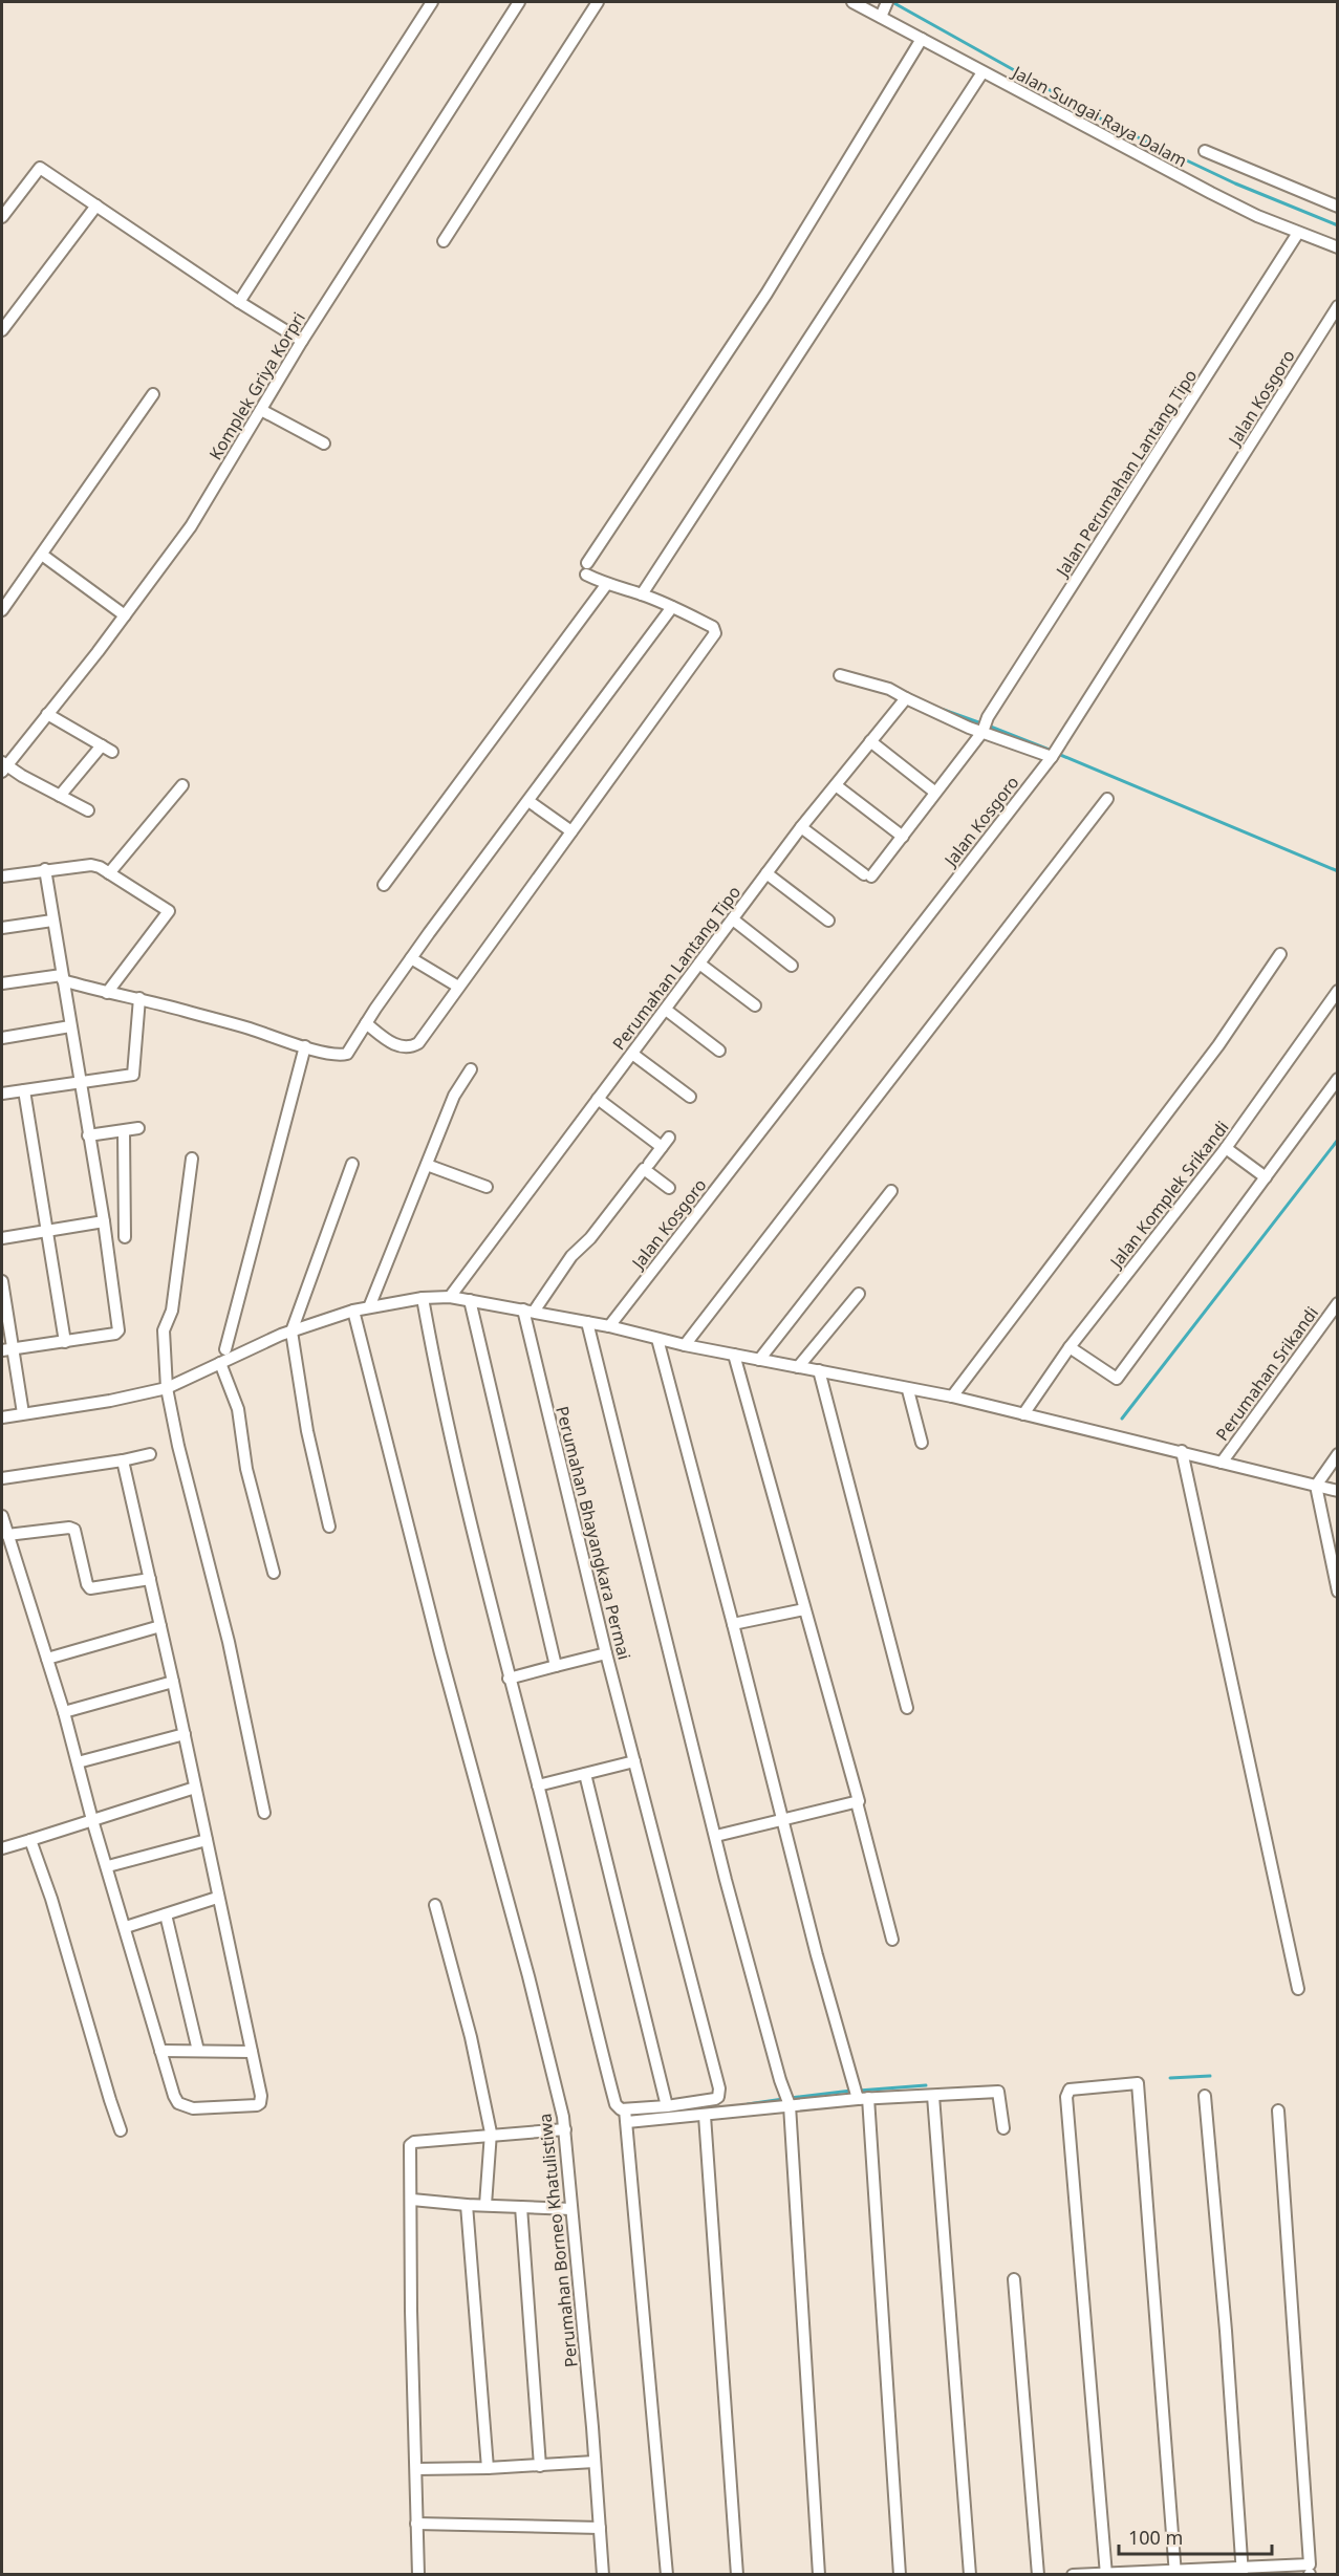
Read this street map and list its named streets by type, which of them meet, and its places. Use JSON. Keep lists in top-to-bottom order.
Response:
{
  "streets": {
    "street": [
      "Jalan Sungai Raya Dalam",
      "Komplek Griya Korpri",
      "Jalan Kosgoro",
      "Jalan Perumahan Lantang Tipo",
      "Perumahan Lantang Tipo",
      "Jalan Komplek Srikandi",
      "Perumahan Srikandi",
      "Perumahan Bhayangkara Permai",
      "Perumahan Borneo Khatulistiwa"
    ]
  },
  "crossings": [
    ["Jalan Sungai Raya Dalam", "Jalan Perumahan Lantang Tipo"],
    ["Jalan Perumahan Lantang Tipo", "Perumahan Lantang Tipo"]
  ],
  "scale_bar": "100 m"
}
